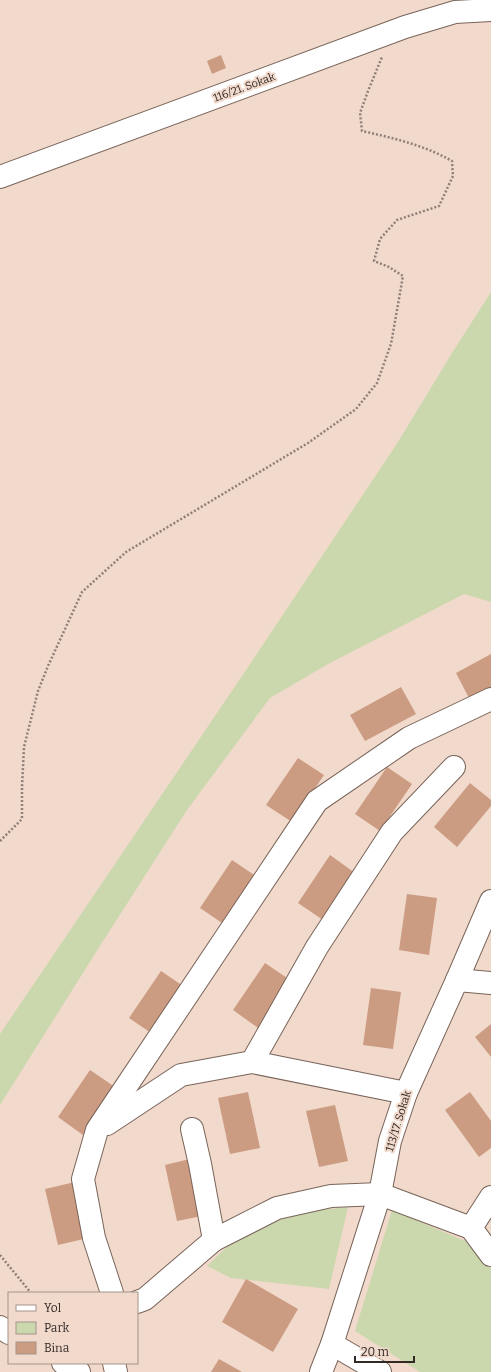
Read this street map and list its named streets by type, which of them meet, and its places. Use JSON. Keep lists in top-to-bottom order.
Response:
{
  "streets": {
    "street": ["116/21. Sokak", "113/17. Sokak"]
  },
  "legend": ["Yol", "Park", "Bina"],
  "scale_bar": "20 m"
}
